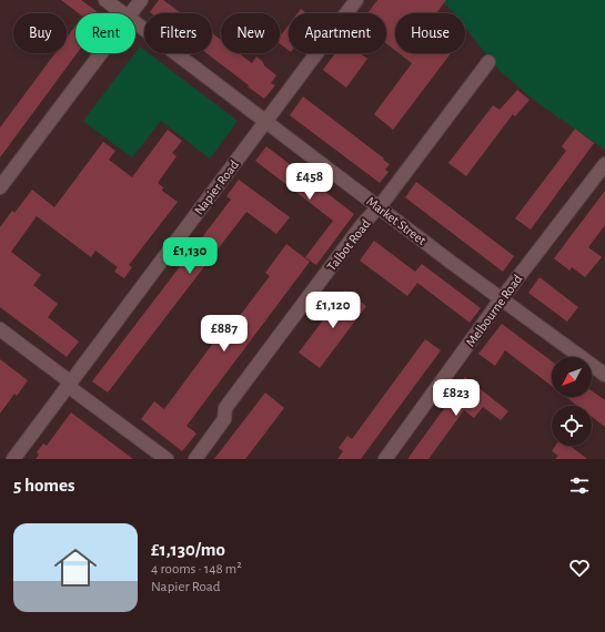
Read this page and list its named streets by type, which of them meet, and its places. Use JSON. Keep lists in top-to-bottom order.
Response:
{
  "streets": {
    "street": [
      "Napier Road",
      "Market Street",
      "Talbot Road",
      "Melbourne Road"
    ]
  },
  "crossings": [
    ["Napier Road", "Market Street"],
    ["Market Street", "Talbot Road"],
    ["Market Street", "Melbourne Road"]
  ],
  "north": "bottom left",
  "page": {
    "chip": [
      "Buy",
      "Rent",
      "Filters",
      "New",
      "Apartment",
      "House"
    ],
    "price": [
      "£458",
      "£1,130",
      "£1,120",
      "£887",
      "£823"
    ],
    "heading": "5 homes",
    "list": [
      {
        "name": "£1,130/mo",
        "note": "4 rooms · 148 m² · Napier Road"
      }
    ]
  }
}
